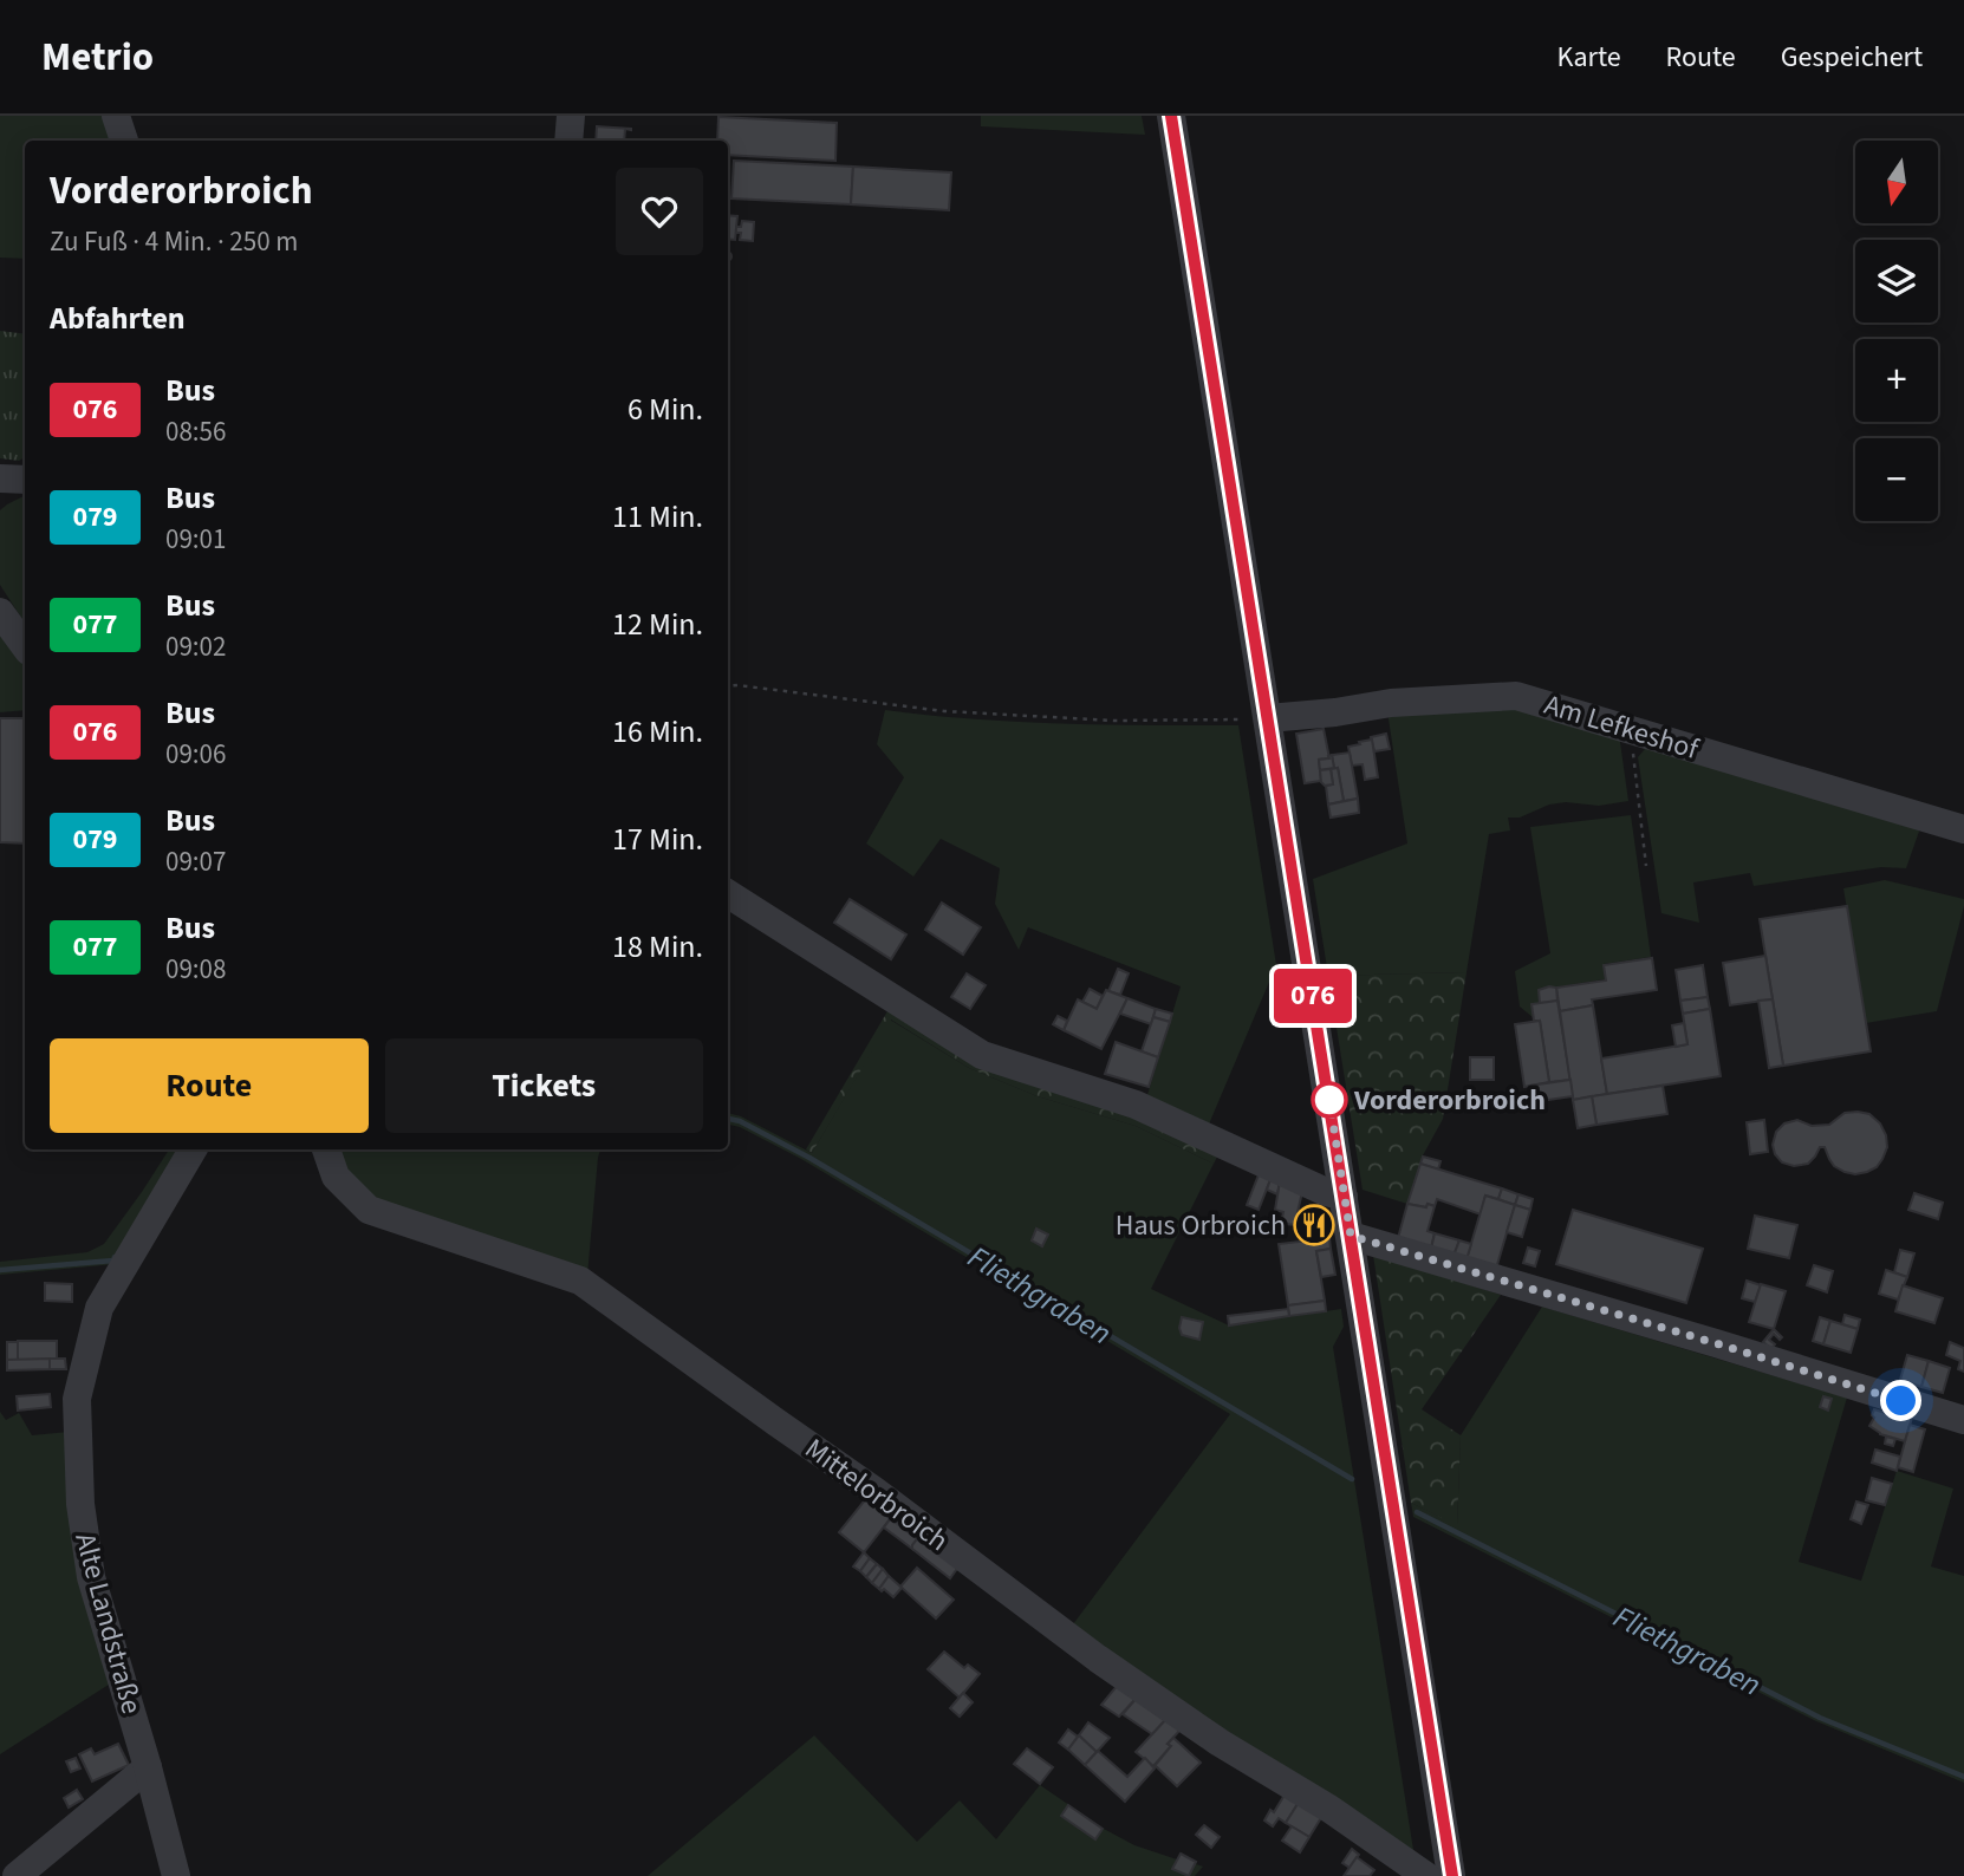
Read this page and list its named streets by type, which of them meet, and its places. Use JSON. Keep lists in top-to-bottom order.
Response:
{
  "streets": {
    "street": ["Am Lefkeshof", "Mittelorbroich", "Alte Landstraße"]
  },
  "water": ["Fliethgraben"],
  "places": {
    "other": ["Vorderorbroich"],
    "restaurant": ["Haus Orbroich"]
  },
  "lines": ["bus line 076"],
  "north": "bottom",
  "page": {
    "header": "Metrio",
    "nav": ["Karte", "Route", "Gespeichert"],
    "on_map": "076",
    "map_buttons": ["+", "−"],
    "heading": [
      ["Vorderorbroich", "Zu Fuß · 4 Min. · 250 m"],
      "Abfahrten"
    ],
    "list": [
      {
        "mark": "076",
        "name": "Bus",
        "note": "08:56",
        "value": "6 Min."
      },
      {
        "mark": "079",
        "name": "Bus",
        "note": "09:01",
        "value": "11 Min."
      },
      {
        "mark": "077",
        "name": "Bus",
        "note": "09:02",
        "value": "12 Min."
      },
      {
        "mark": "076",
        "name": "Bus",
        "note": "09:06",
        "value": "16 Min."
      },
      {
        "mark": "079",
        "name": "Bus",
        "note": "09:07",
        "value": "17 Min."
      },
      {
        "mark": "077",
        "name": "Bus",
        "note": "09:08",
        "value": "18 Min."
      }
    ],
    "buttons": ["Route", "Tickets"]
  }
}
